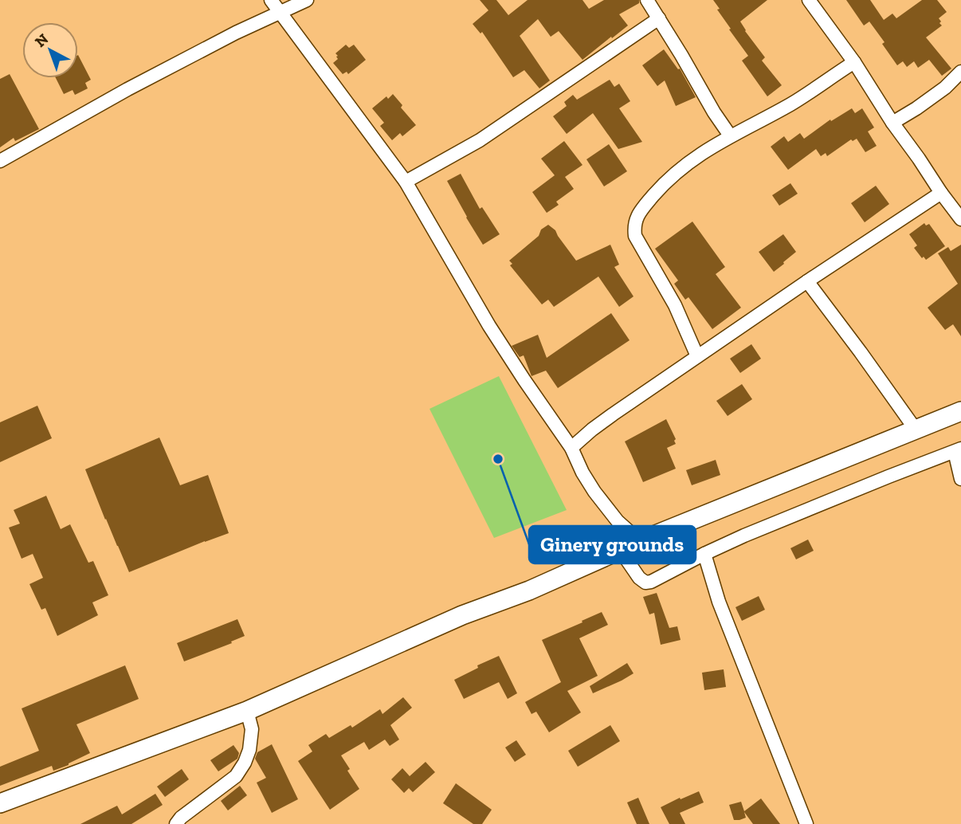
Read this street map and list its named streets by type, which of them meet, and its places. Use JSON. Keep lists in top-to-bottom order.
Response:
{
  "places": ["Ginery grounds"],
  "north": "top left"
}
